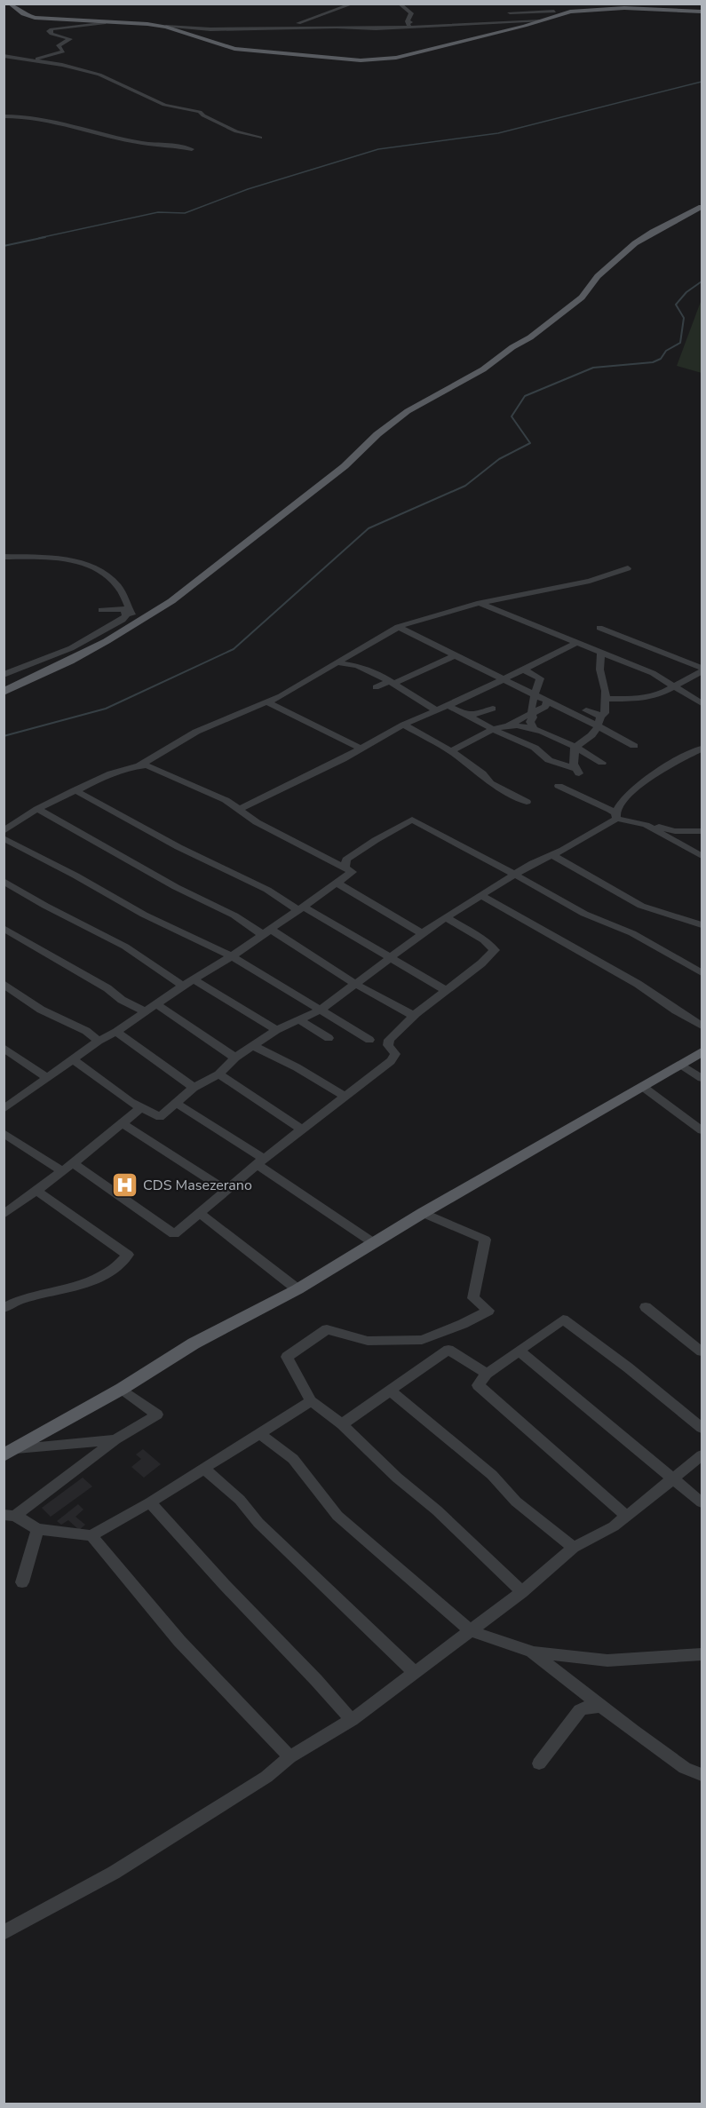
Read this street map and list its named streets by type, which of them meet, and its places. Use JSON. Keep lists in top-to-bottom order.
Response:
{
  "places": {
    "hospital": ["CDS Masezerano"]
  }
}
